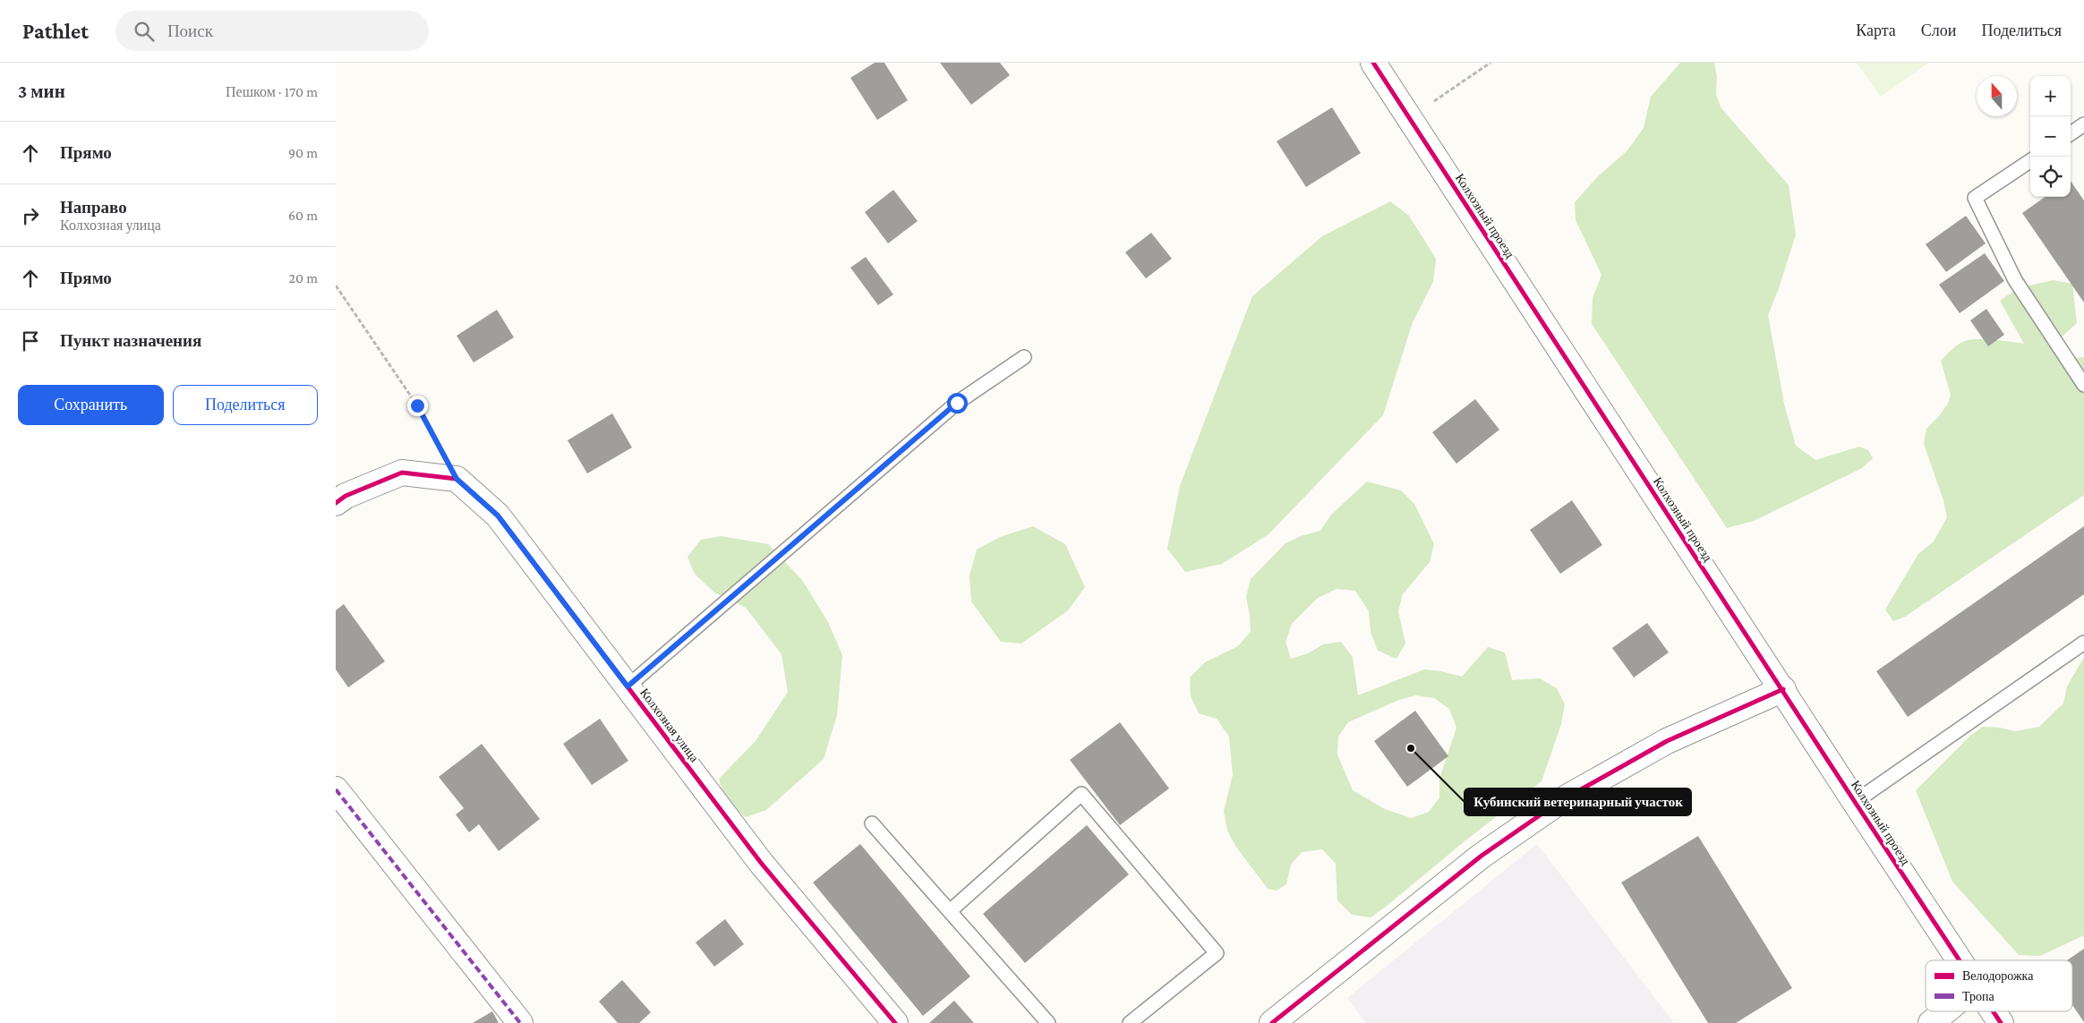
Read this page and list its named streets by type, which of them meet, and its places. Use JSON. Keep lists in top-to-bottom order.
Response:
{
  "streets": {
    "street": ["Колхозный проезд", "Колхозная улица"]
  },
  "places": ["Кубинский ветеринарный участок"],
  "legend": ["Велодорожка", "Тропа"],
  "north": "top",
  "page": {
    "header": "Pathlet",
    "search": "Поиск",
    "nav": ["Карта", "Слои", "Поделиться"],
    "heading": ["3 мин", "Пешком · 170 m"],
    "map_buttons": ["+", "−"],
    "list": [
      ["Прямо", "90 m"],
      ["Направо", "Колхозная улица", "60 m"],
      ["Прямо", "20 m"],
      "Пункт назначения"
    ],
    "buttons": ["Сохранить", "Поделиться"]
  }
}
